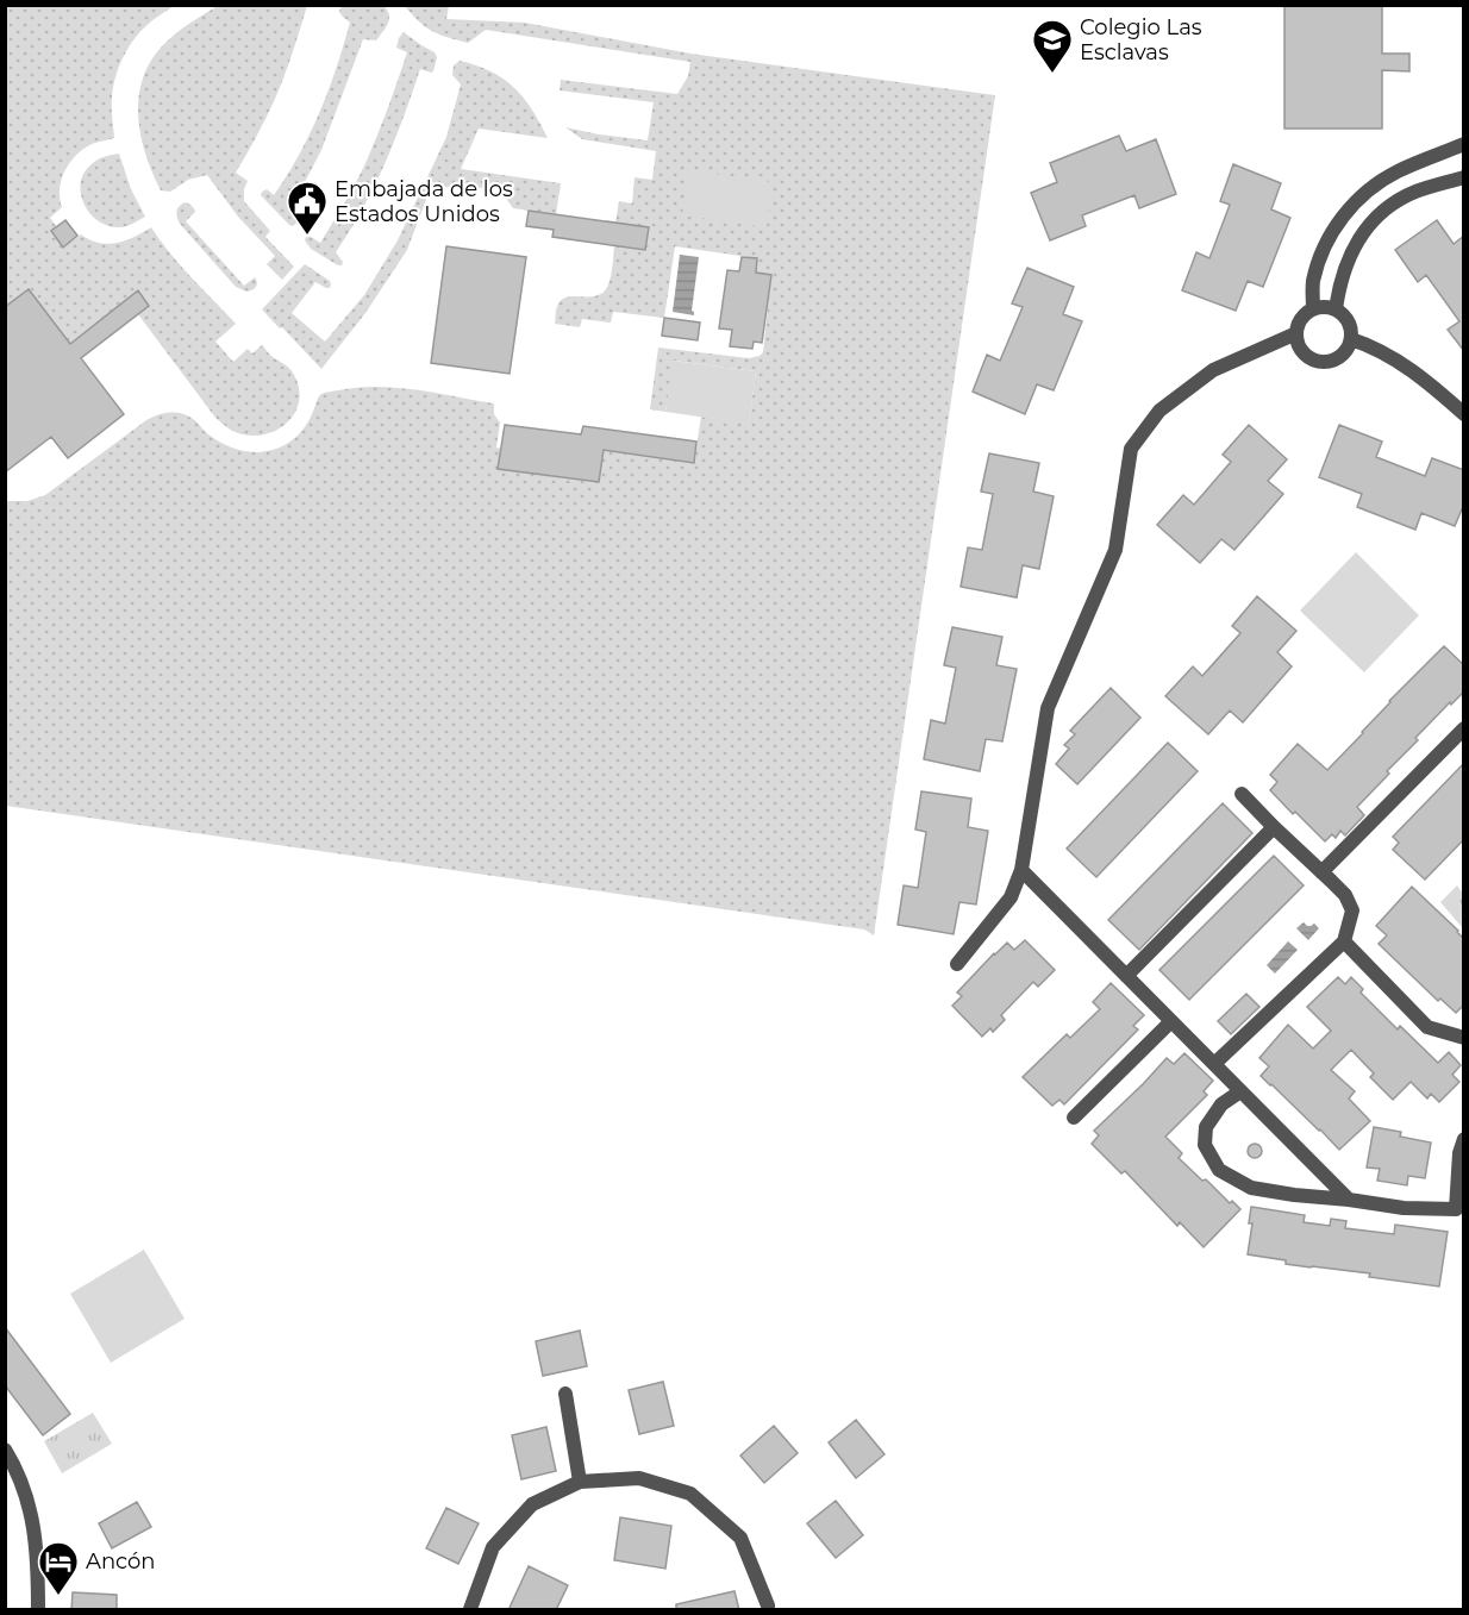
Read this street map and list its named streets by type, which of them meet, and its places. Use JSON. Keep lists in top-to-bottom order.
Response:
{
  "places": {
    "school or university": ["Colegio Las Esclavas"],
    "public building": ["Embajada de los Estados Unidos"],
    "hotel": ["Ancón"]
  }
}
